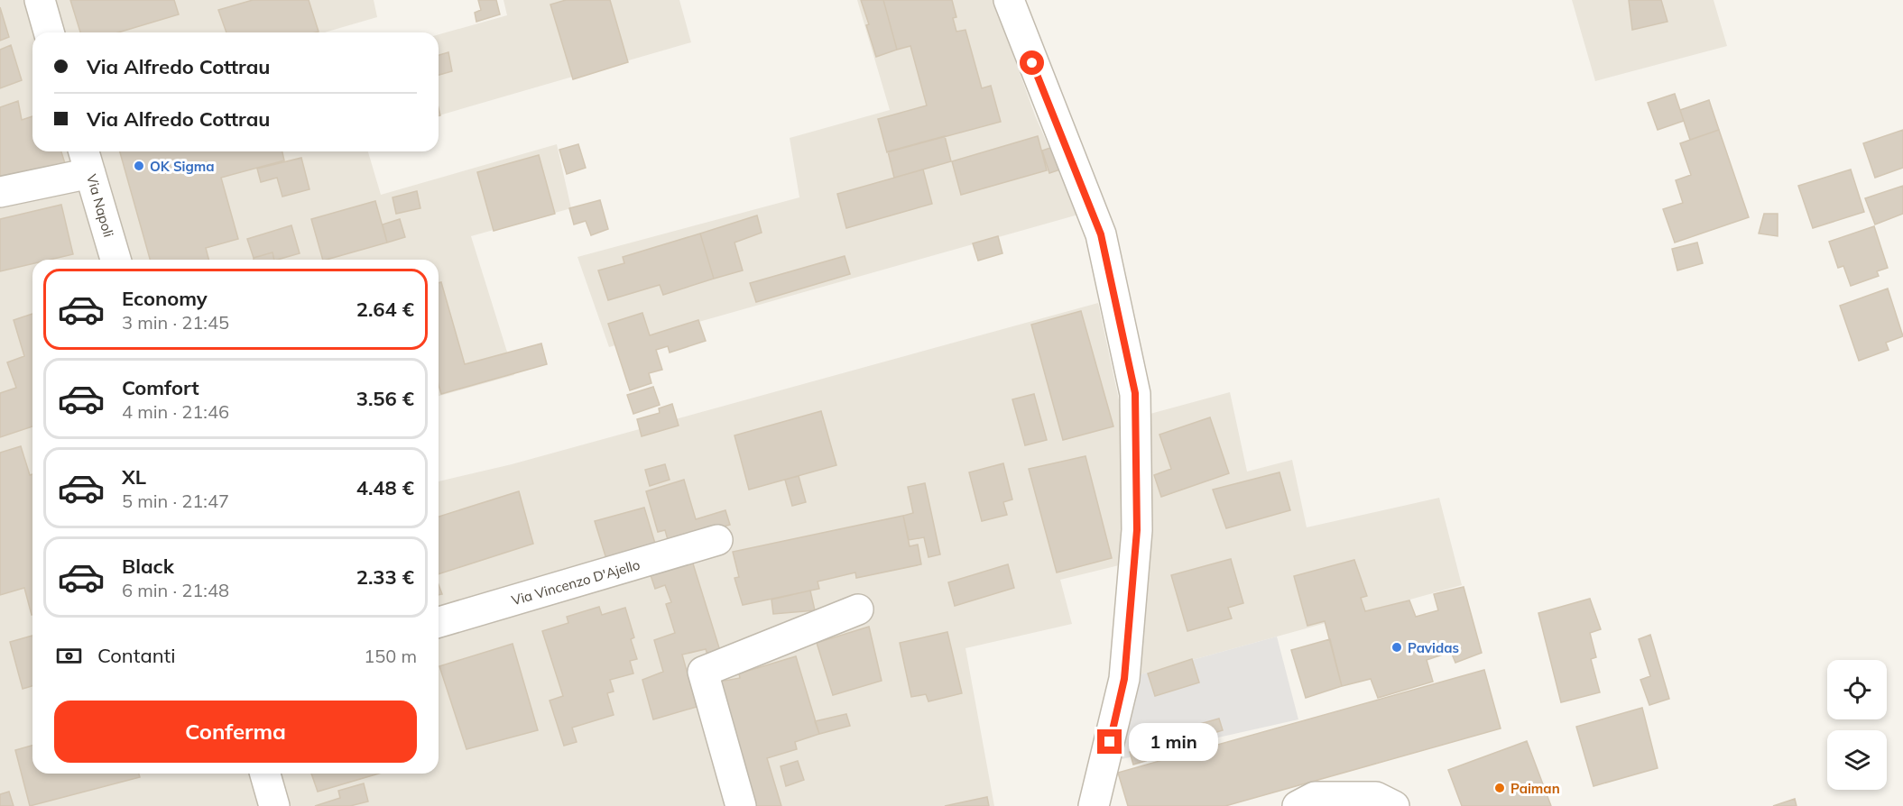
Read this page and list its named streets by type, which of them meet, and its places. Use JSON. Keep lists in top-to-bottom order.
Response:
{
  "streets": {
    "street": ["Via Napoli", "Via Vincenzo D'Ajello"]
  },
  "places": ["OK Sigma", "Pavidas", "Paiman"],
  "page": {
    "banner": ["Via Alfredo Cottrau", "Via Alfredo Cottrau"],
    "list": [
      {
        "name": "Economy",
        "note": "3 min · 21:45",
        "value": "2.64 €"
      },
      {
        "name": "Comfort",
        "note": "4 min · 21:46",
        "value": "3.56 €"
      },
      {
        "name": "XL",
        "note": "5 min · 21:47",
        "value": "4.48 €"
      },
      {
        "name": "Black",
        "note": "6 min · 21:48",
        "value": "2.33 €"
      }
    ],
    "pay": ["Contanti", "150 m"],
    "buttons": "Conferma",
    "bubble": "1 min"
  }
}
